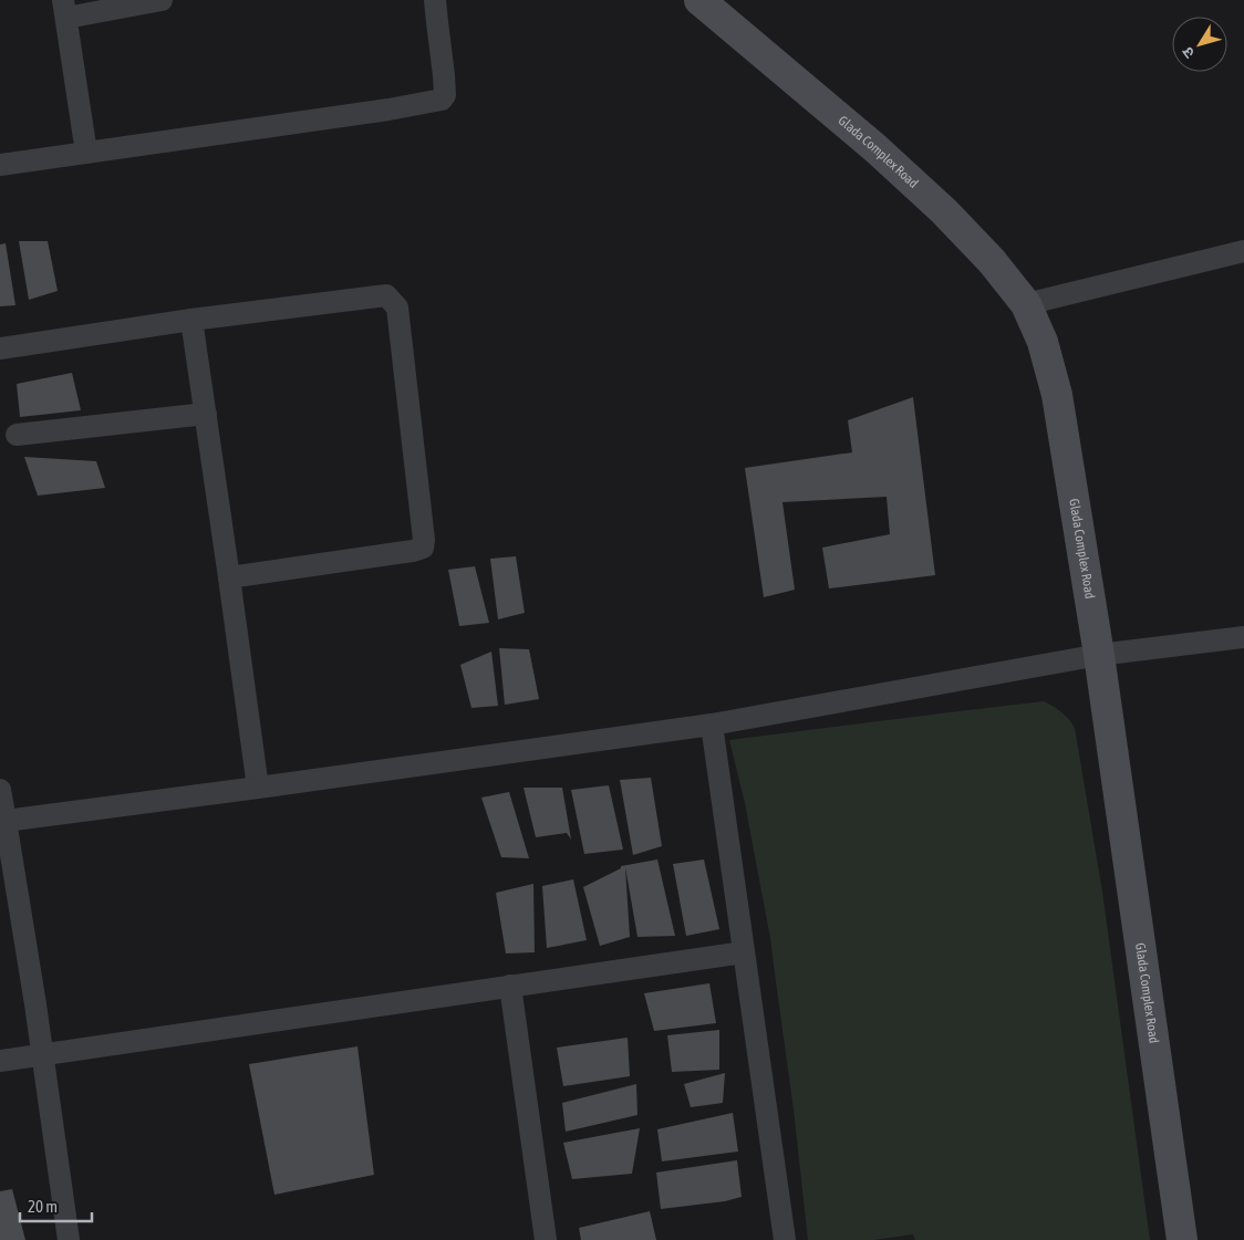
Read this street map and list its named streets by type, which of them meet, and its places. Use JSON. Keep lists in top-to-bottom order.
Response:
{
  "streets": {
    "street": ["Glada Complex Road"]
  },
  "scale_bar": "20 m",
  "north": "bottom left"
}
